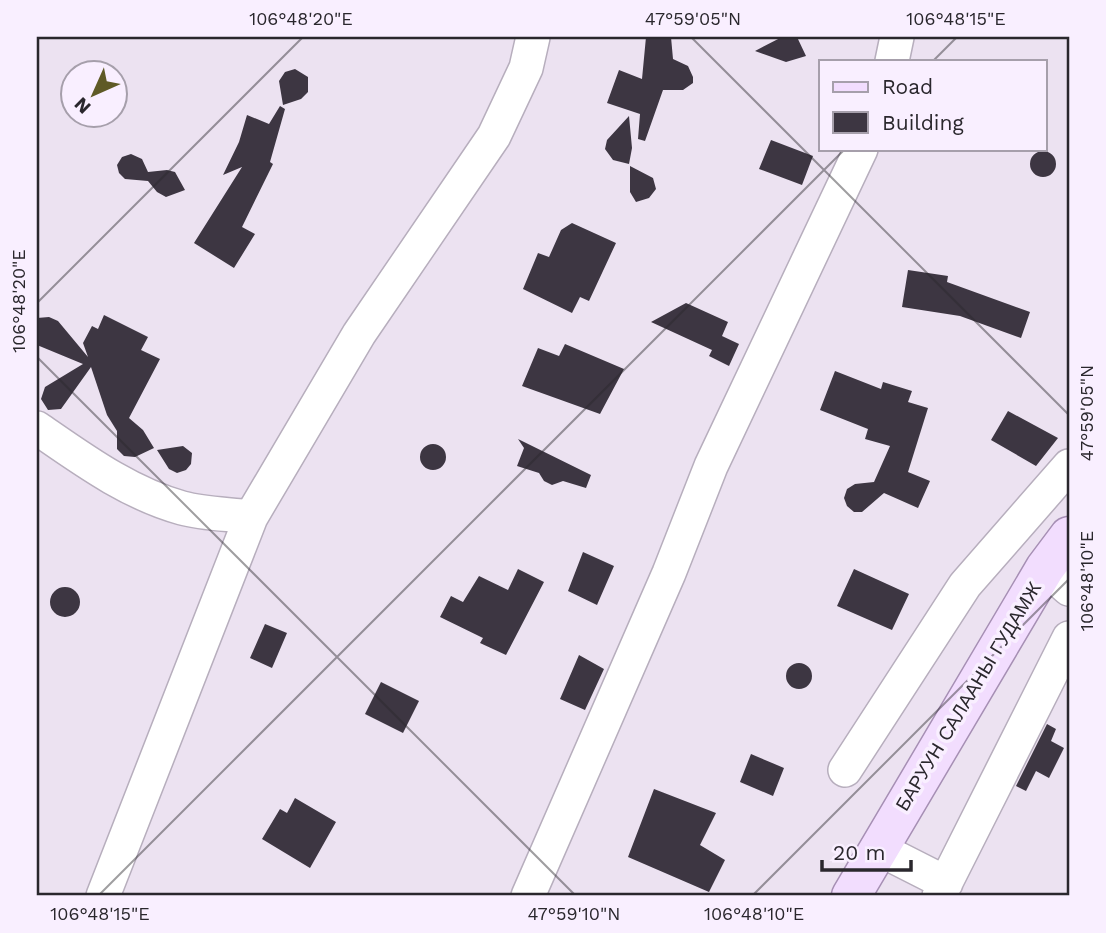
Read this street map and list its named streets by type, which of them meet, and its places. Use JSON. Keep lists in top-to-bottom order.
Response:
{
  "streets": {
    "main road": ["БАРУУН САЛААНЫ ГУДАМЖ"]
  },
  "legend": ["Road", "Building"],
  "scale_bar": "20 m",
  "north": "bottom left",
  "coordinates": [
    "106°48'20\"E",
    "47°59'05\"N",
    "106°48'15\"E",
    "106°48'10\"E",
    "47°59'10\"N"
  ]
}
